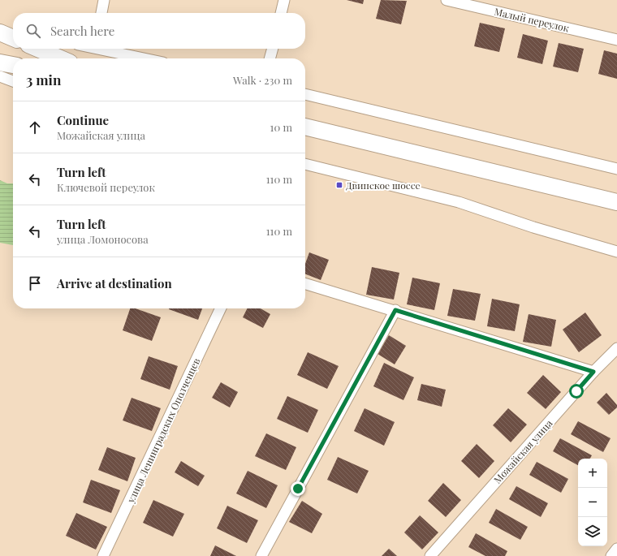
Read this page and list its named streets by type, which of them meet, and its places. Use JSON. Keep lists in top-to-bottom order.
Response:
{
  "streets": {
    "street": ["Малый переулок", "улица Ленинградских Ополченцев", "Можайская улица"]
  },
  "places": {
    "transit": ["Двинское шоссе"]
  },
  "page": {
    "search": "Search here",
    "heading": ["3 min", "Walk · 230 m"],
    "list": [
      ["Continue", "Можайская улица", "10 m"],
      ["Turn left", "Ключевой переулок", "110 m"],
      ["Turn left", "улица Ломоносова", "110 m"],
      "Arrive at destination"
    ],
    "map_buttons": ["+", "−"]
  }
}
